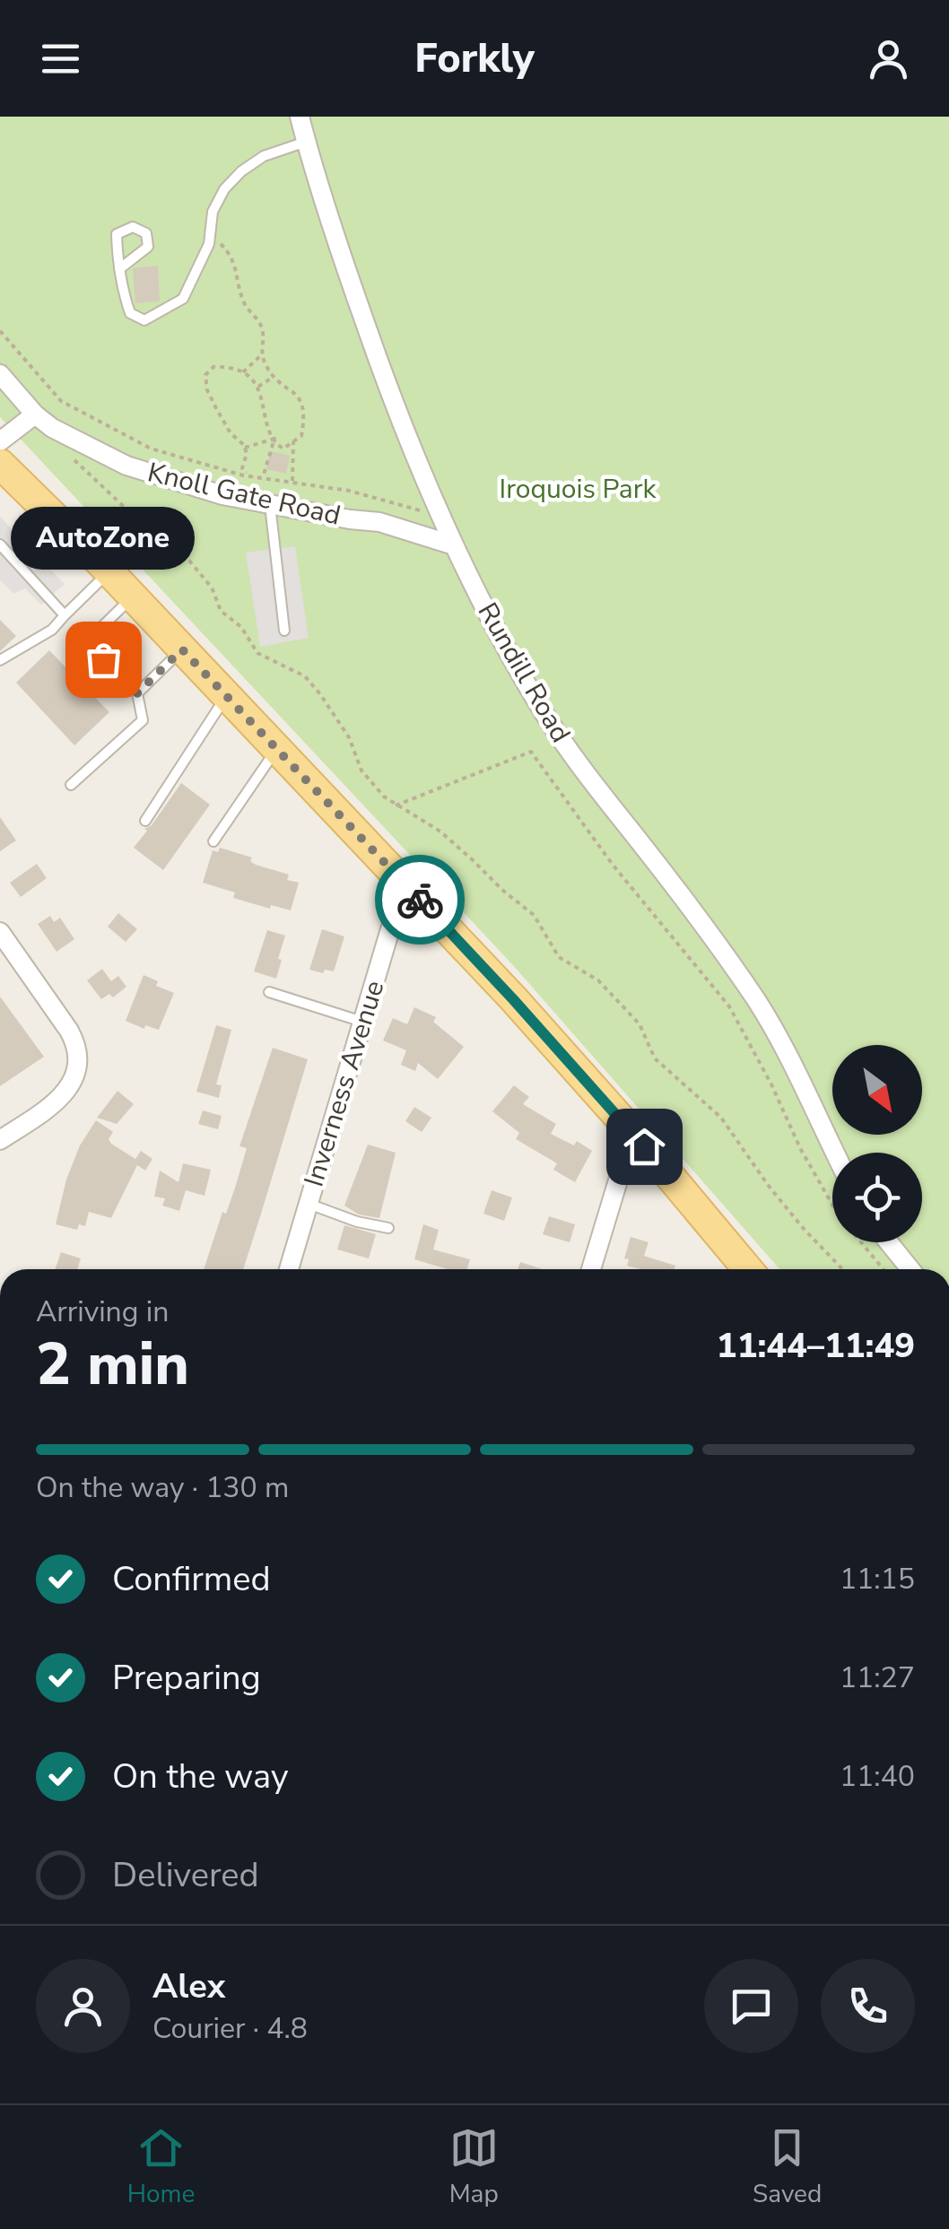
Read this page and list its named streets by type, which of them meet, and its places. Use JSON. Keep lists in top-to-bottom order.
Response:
{
  "streets": {
    "street": ["Knoll Gate Road", "Rundill Road", "Inverness Avenue"]
  },
  "crossings": [
    ["Knoll Gate Road", "Rundill Road"]
  ],
  "parks": ["Iroquois Park"],
  "places": ["AutoZone"],
  "north": "bottom right",
  "page": {
    "header": "Forkly",
    "bubble": "AutoZone",
    "heading": ["2 min", "Arriving in", "11:44–11:49"],
    "panel": ["Alex", "Courier · 4.8"],
    "bar": "On the way · 130 m",
    "list": [
      ["Confirmed", "11:15"],
      ["Preparing", "11:27"],
      ["On the way", "11:40"],
      "Delivered"
    ],
    "tabs": ["Home", "Map", "Saved"]
  }
}
